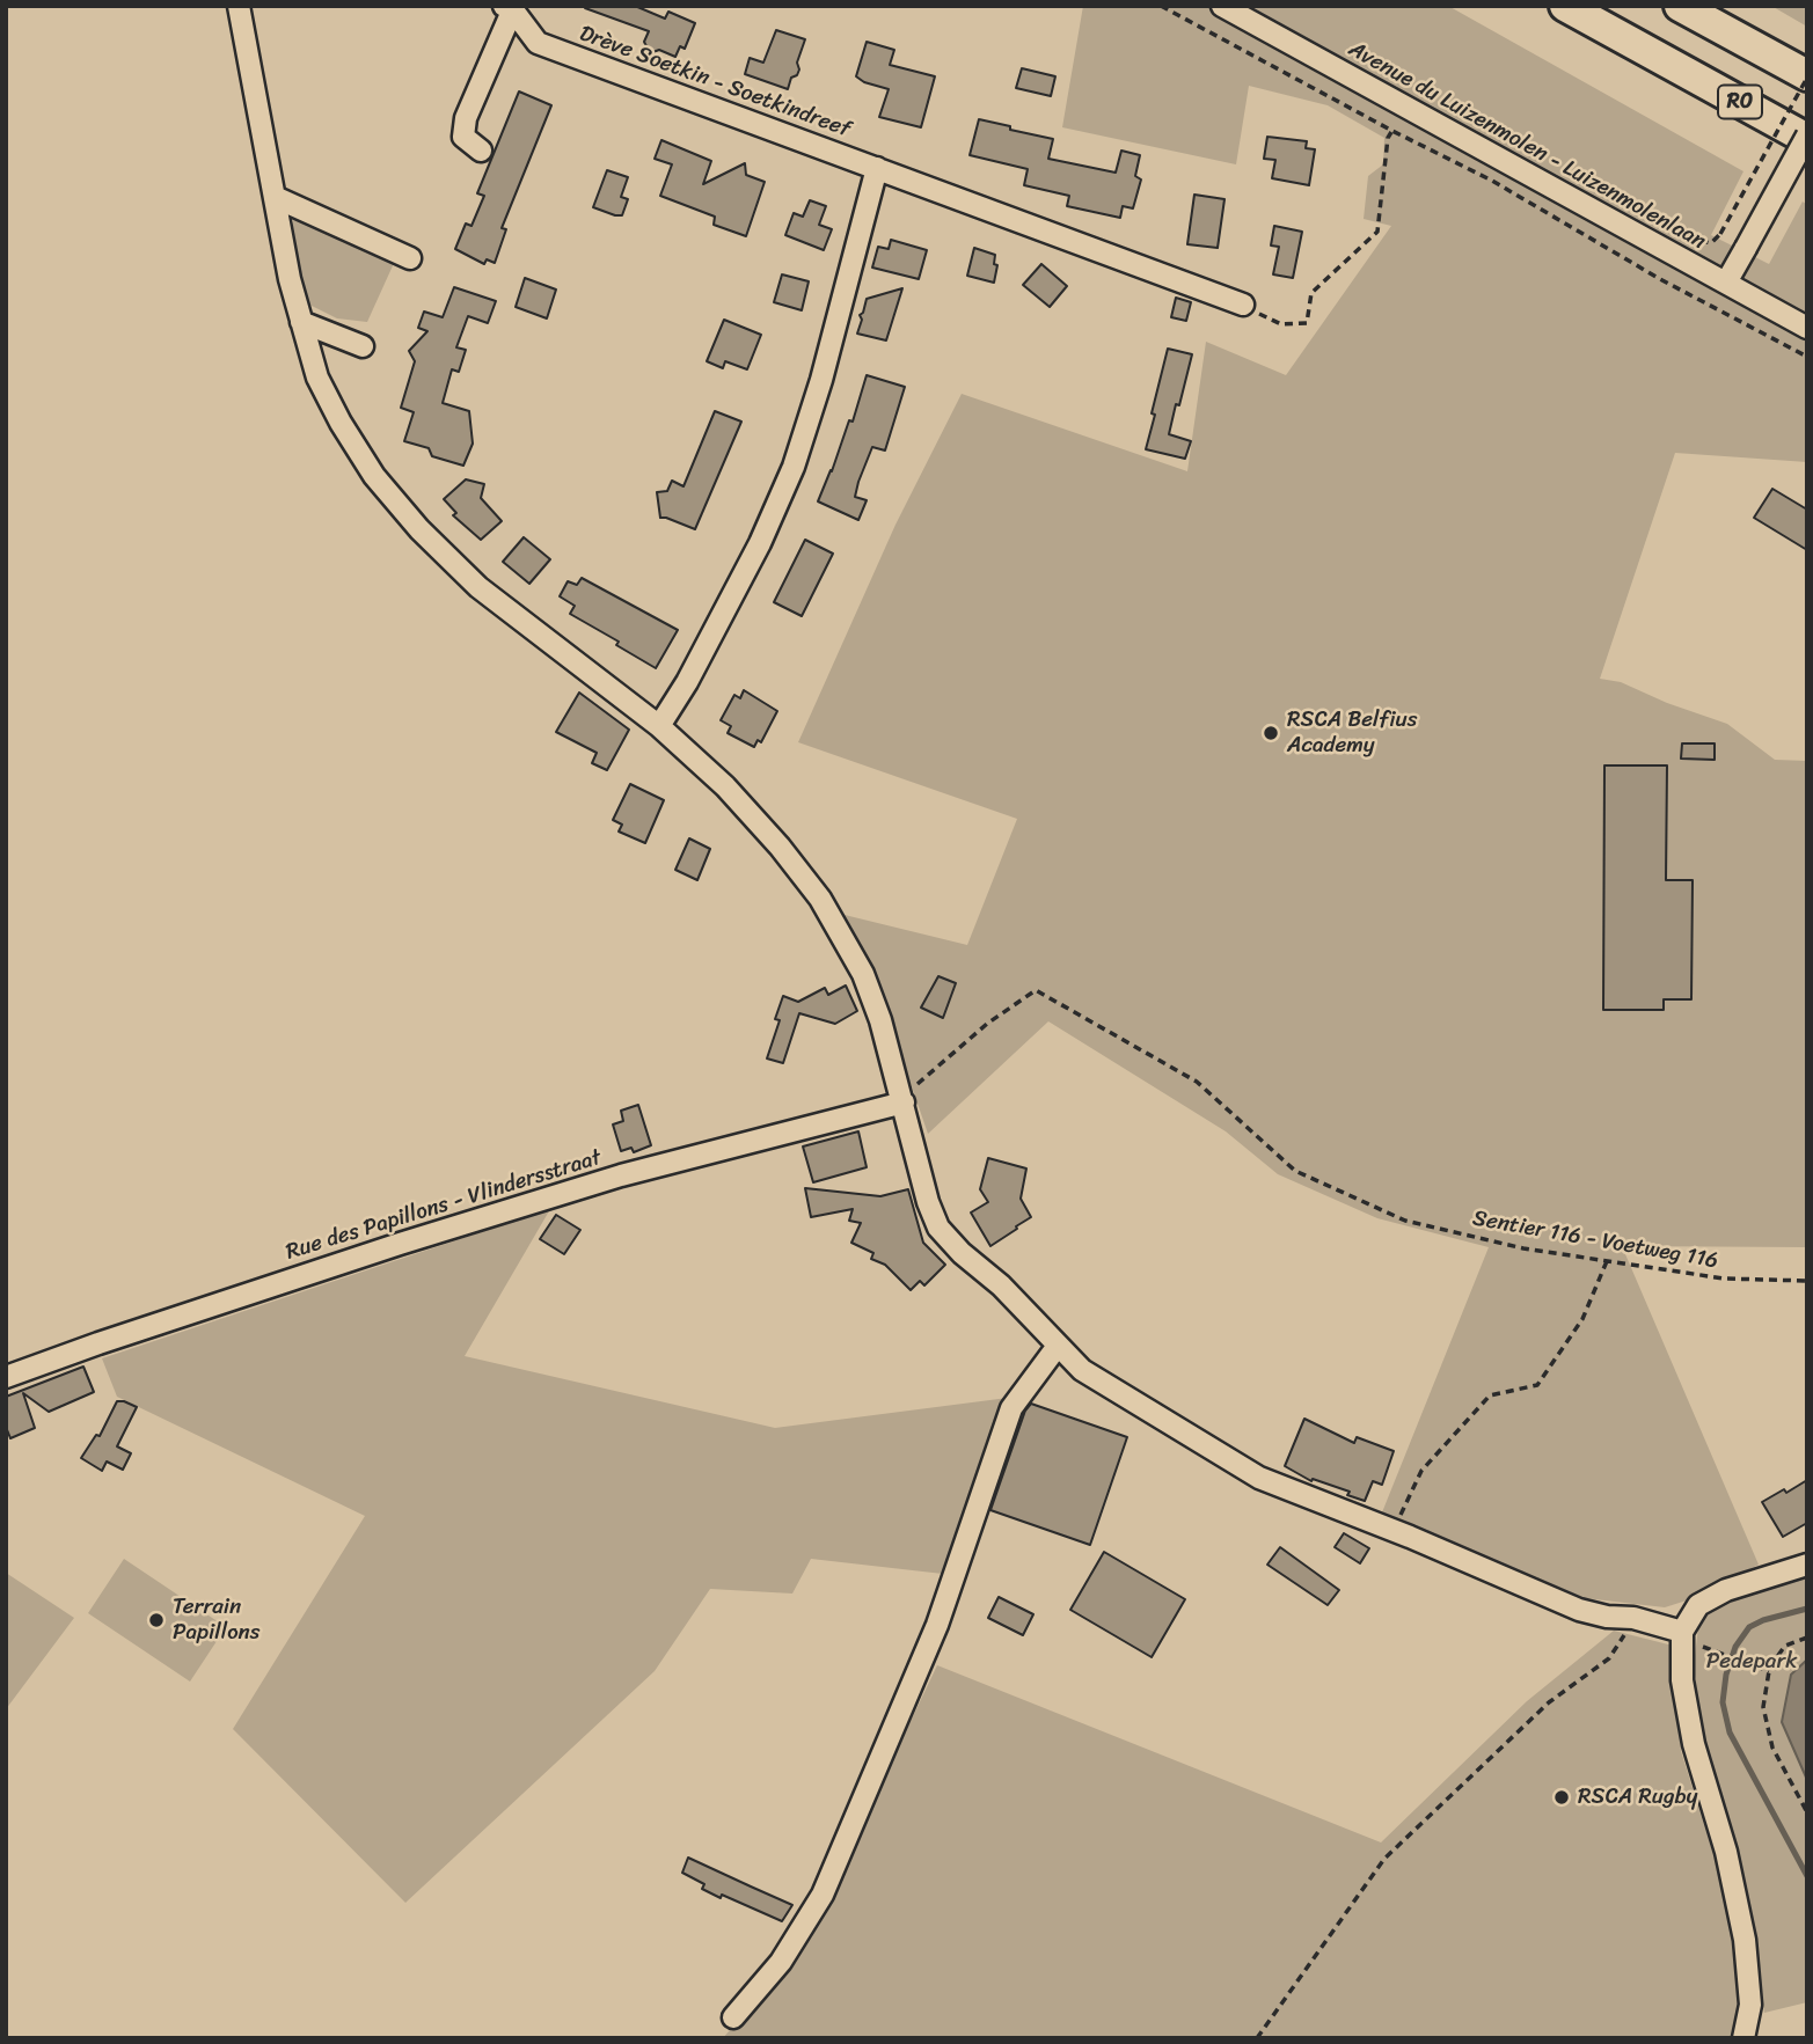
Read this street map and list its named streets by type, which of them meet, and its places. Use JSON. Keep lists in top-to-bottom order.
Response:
{
  "streets": {
    "highway": ["R0"],
    "street": ["Drève Soetkin - Soetkindreef", "Avenue du Luizenmolen - Luizenmolenlaan", "Rue des Papillons - Vlindersstraat"],
    "path": ["Sentier 116 - Voetweg 116"]
  },
  "crossings": [
    ["Rue des Papillons - Vlindersstraat", "Sentier 116 - Voetweg 116"]
  ],
  "parks": ["Pedepark"],
  "places": ["RSCA Belfius Academy", "Terrain Papillons", "RSCA Rugby"]
}
